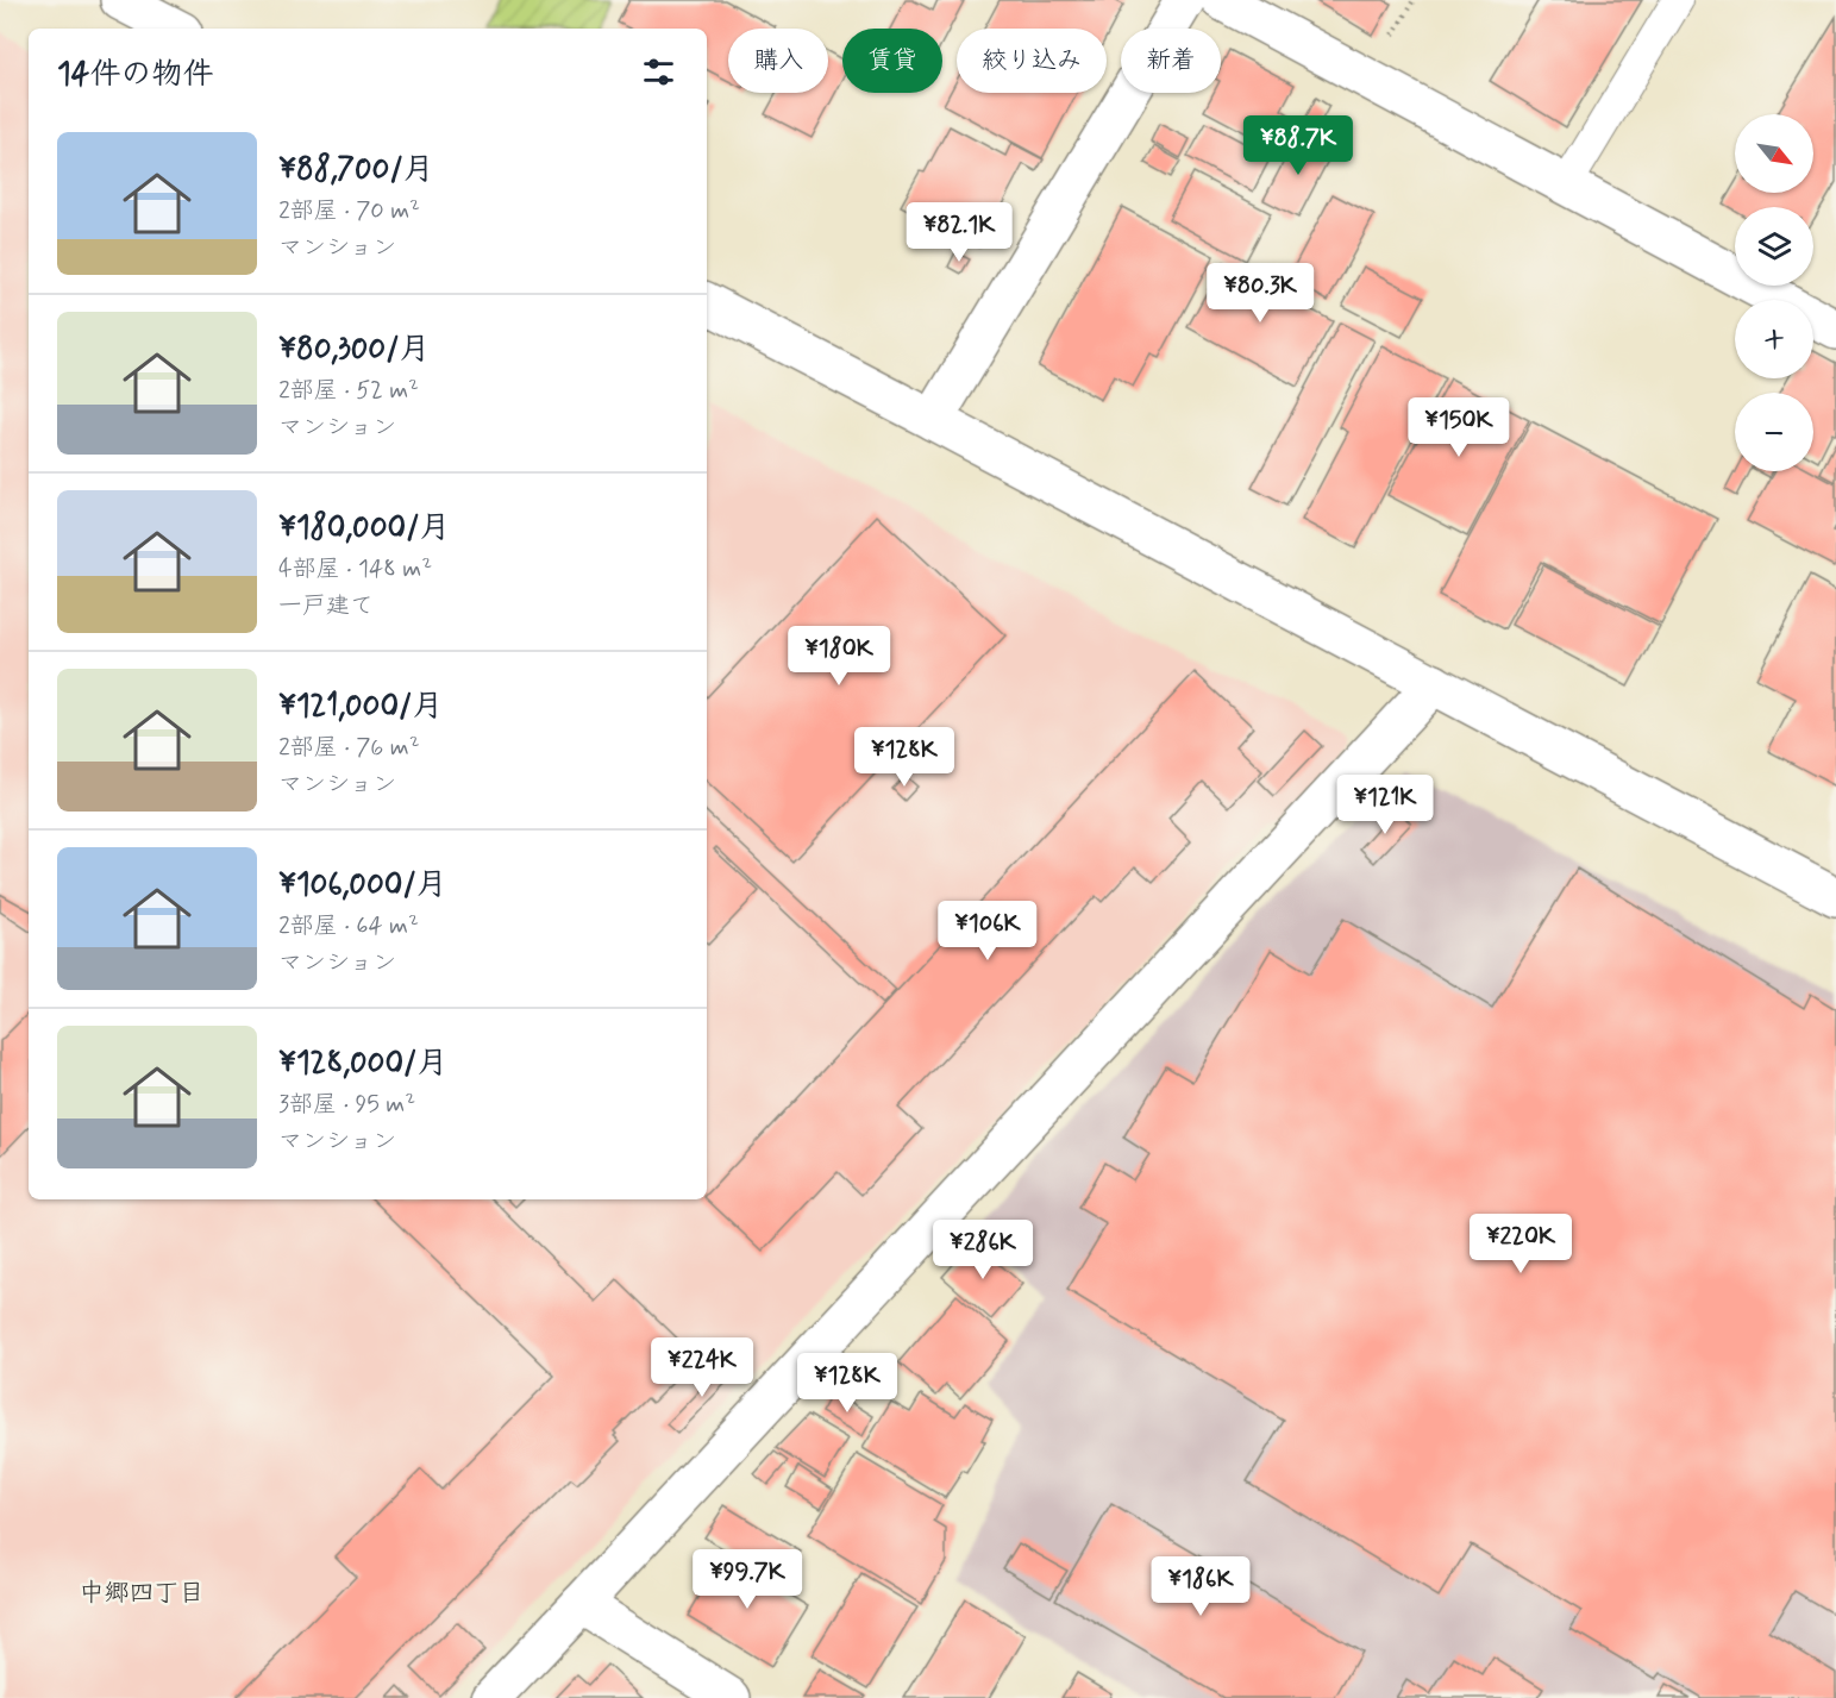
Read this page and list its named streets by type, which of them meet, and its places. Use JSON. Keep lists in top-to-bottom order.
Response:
{
  "districts": ["中郷四丁目"],
  "north": "bottom right",
  "page": {
    "chip": [
      "購入",
      "賃貸",
      "絞り込み",
      "新着"
    ],
    "heading": "14件の物件",
    "map_buttons": ["+", "−"],
    "list": [
      {
        "name": "¥88,700/月",
        "note": "2部屋 · 70 m² · マンション"
      },
      {
        "name": "¥80,300/月",
        "note": "2部屋 · 52 m² · マンション"
      },
      {
        "name": "¥180,000/月",
        "note": "4部屋 · 148 m² · 一戸建て"
      },
      {
        "name": "¥121,000/月",
        "note": "2部屋 · 76 m² · マンション"
      },
      {
        "name": "¥106,000/月",
        "note": "2部屋 · 64 m² · マンション"
      },
      {
        "name": "¥128,000/月",
        "note": "3部屋 · 95 m² · マンション"
      }
    ],
    "price": [
      "¥88.7K",
      "¥82.1K",
      "¥80.3K",
      "¥150K",
      "¥180K",
      "¥128K",
      "¥121K",
      "¥106K",
      "¥220K",
      "¥286K",
      "¥224K",
      "¥128K",
      "¥99.7K",
      "¥186K"
    ]
  }
}
